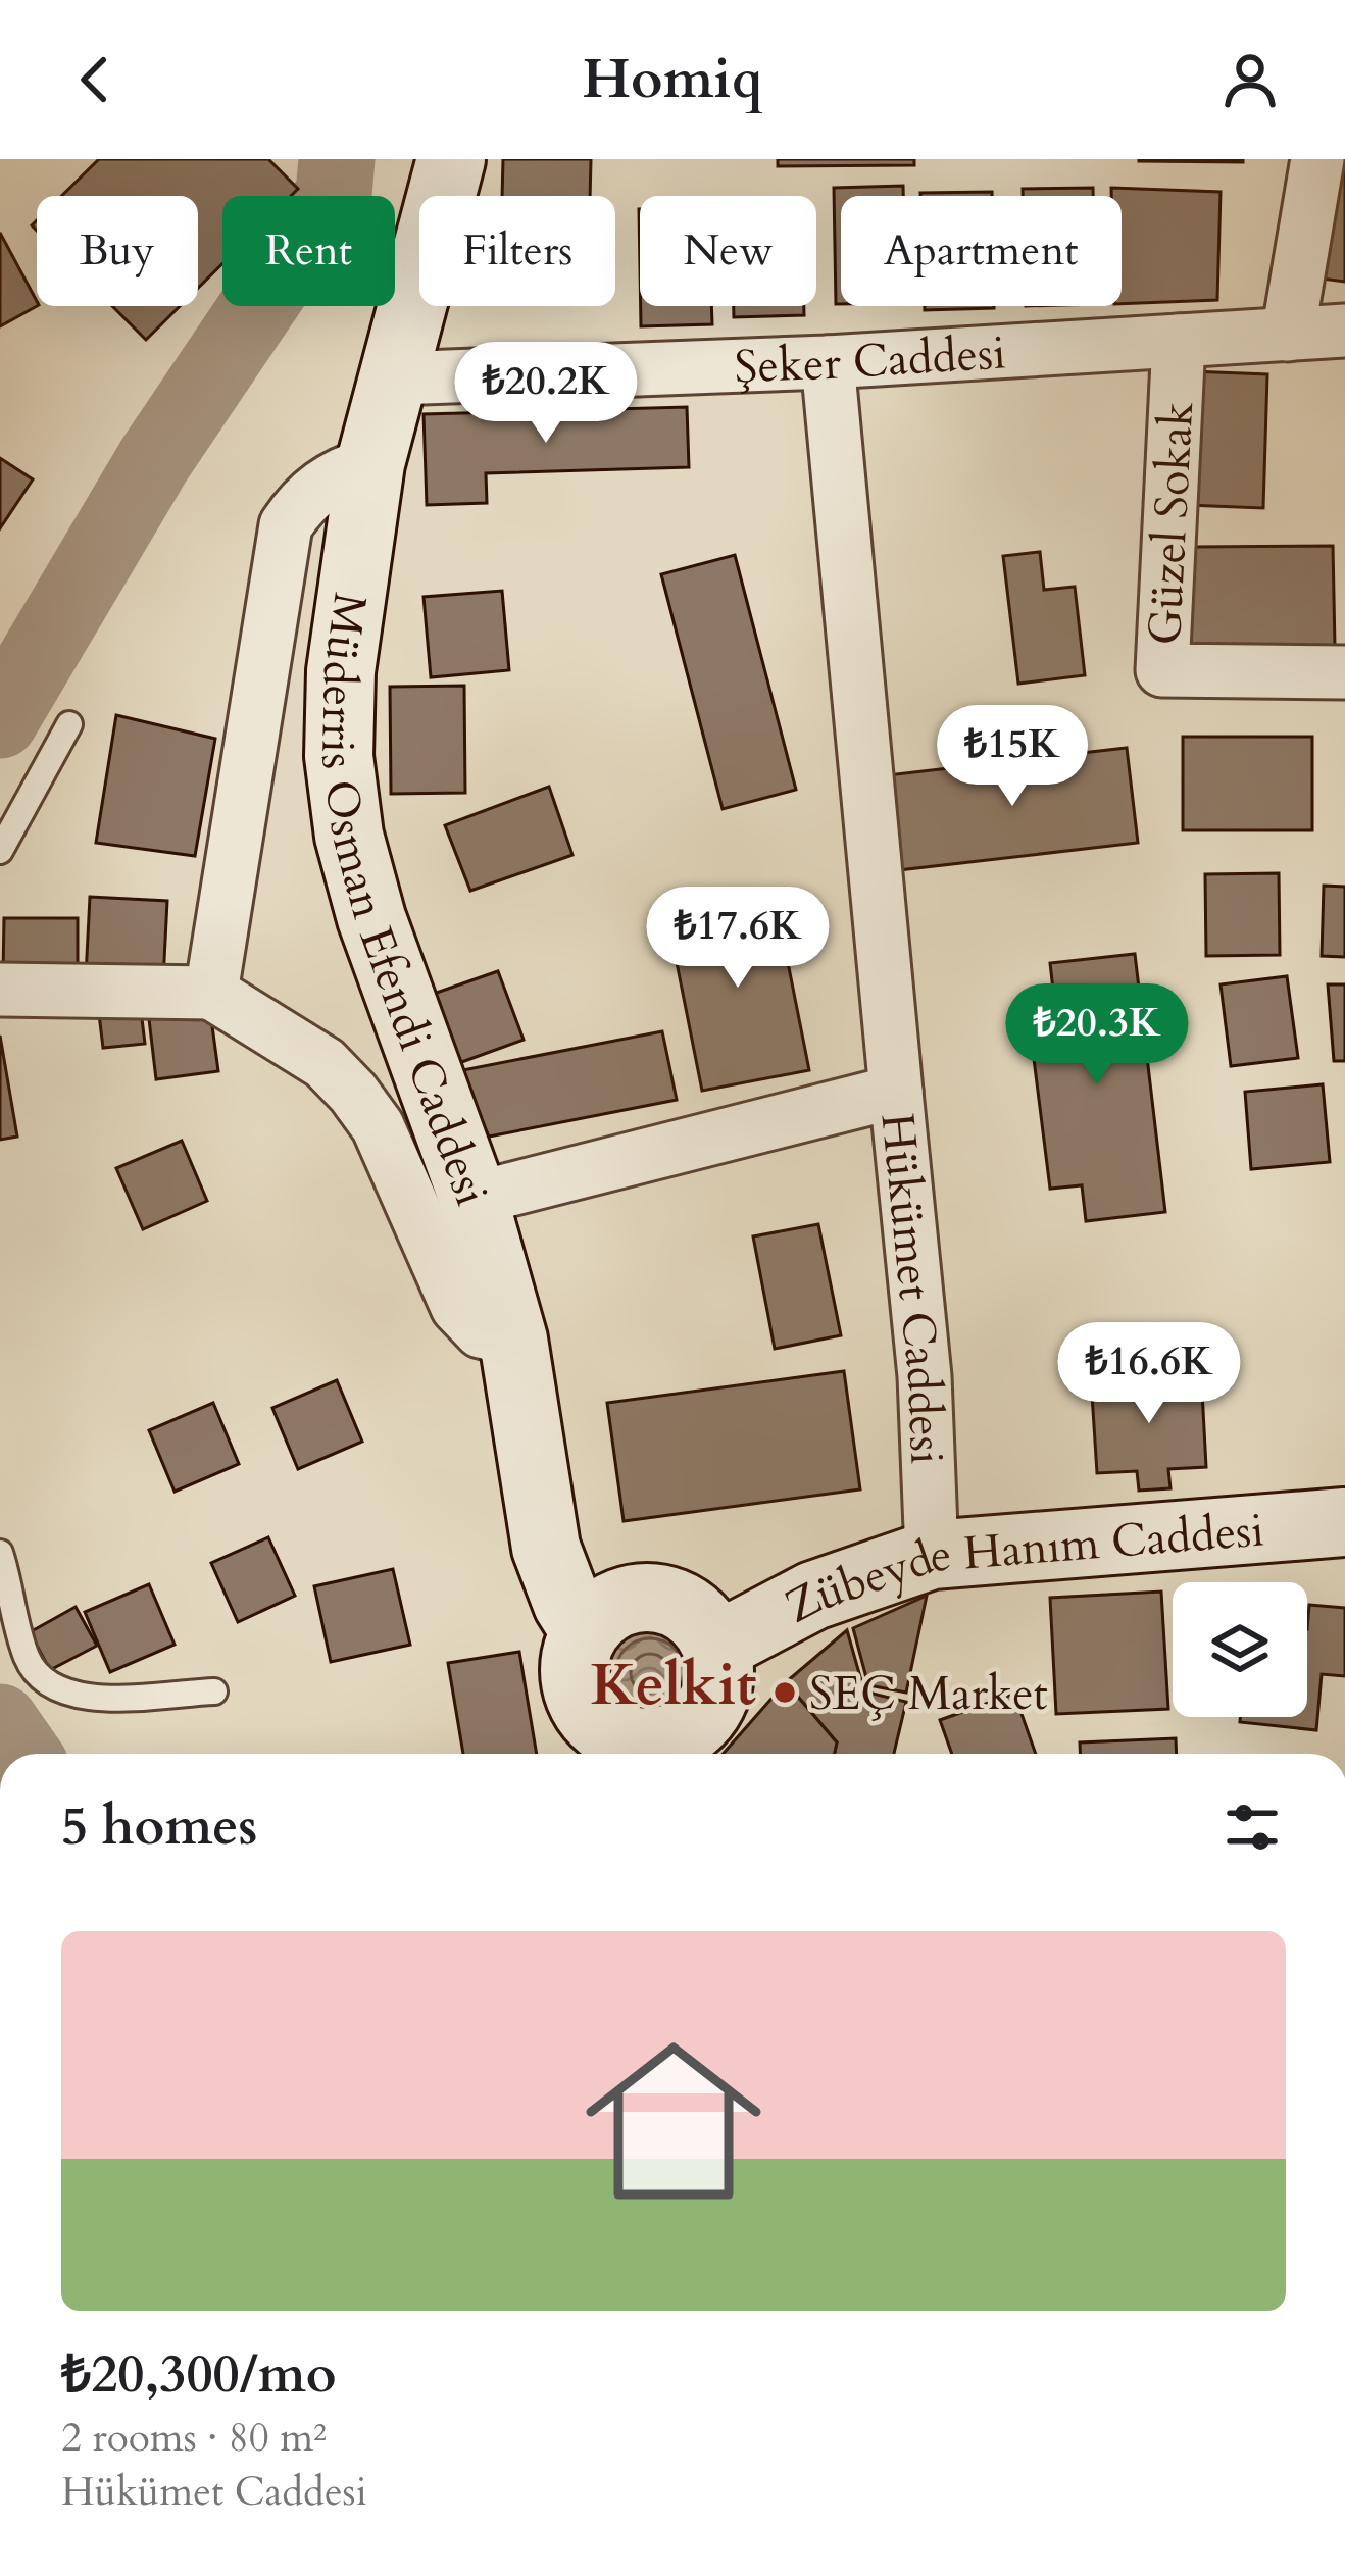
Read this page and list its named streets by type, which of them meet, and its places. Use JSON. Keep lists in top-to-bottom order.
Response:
{
  "streets": {
    "main road": ["Müderris Osman Efendi Caddesi", "Zübeyde Hanım Caddesi"],
    "street": ["Şeker Caddesi", "Güzel Sokak", "Hükümet Caddesi"]
  },
  "crossings": [
    ["Şeker Caddesi", "Güzel Sokak"],
    ["Şeker Caddesi", "Müderris Osman Efendi Caddesi"],
    ["Müderris Osman Efendi Caddesi", "Hükümet Caddesi"],
    ["Müderris Osman Efendi Caddesi", "Zübeyde Hanım Caddesi"],
    ["Hükümet Caddesi", "Zübeyde Hanım Caddesi"]
  ],
  "districts": ["Kelkit"],
  "places": ["SEÇ Market"],
  "page": {
    "header": "Homiq",
    "chip": [
      "Buy",
      "Rent",
      "Filters",
      "New",
      "Apartment"
    ],
    "price": [
      "₺20.2K",
      "₺15K",
      "₺17.6K",
      "₺20.3K",
      "₺16.6K"
    ],
    "heading": "5 homes",
    "list": [
      {
        "name": "₺20,300/mo",
        "note": "2 rooms · 80 m² · Hükümet Caddesi"
      }
    ]
  }
}
